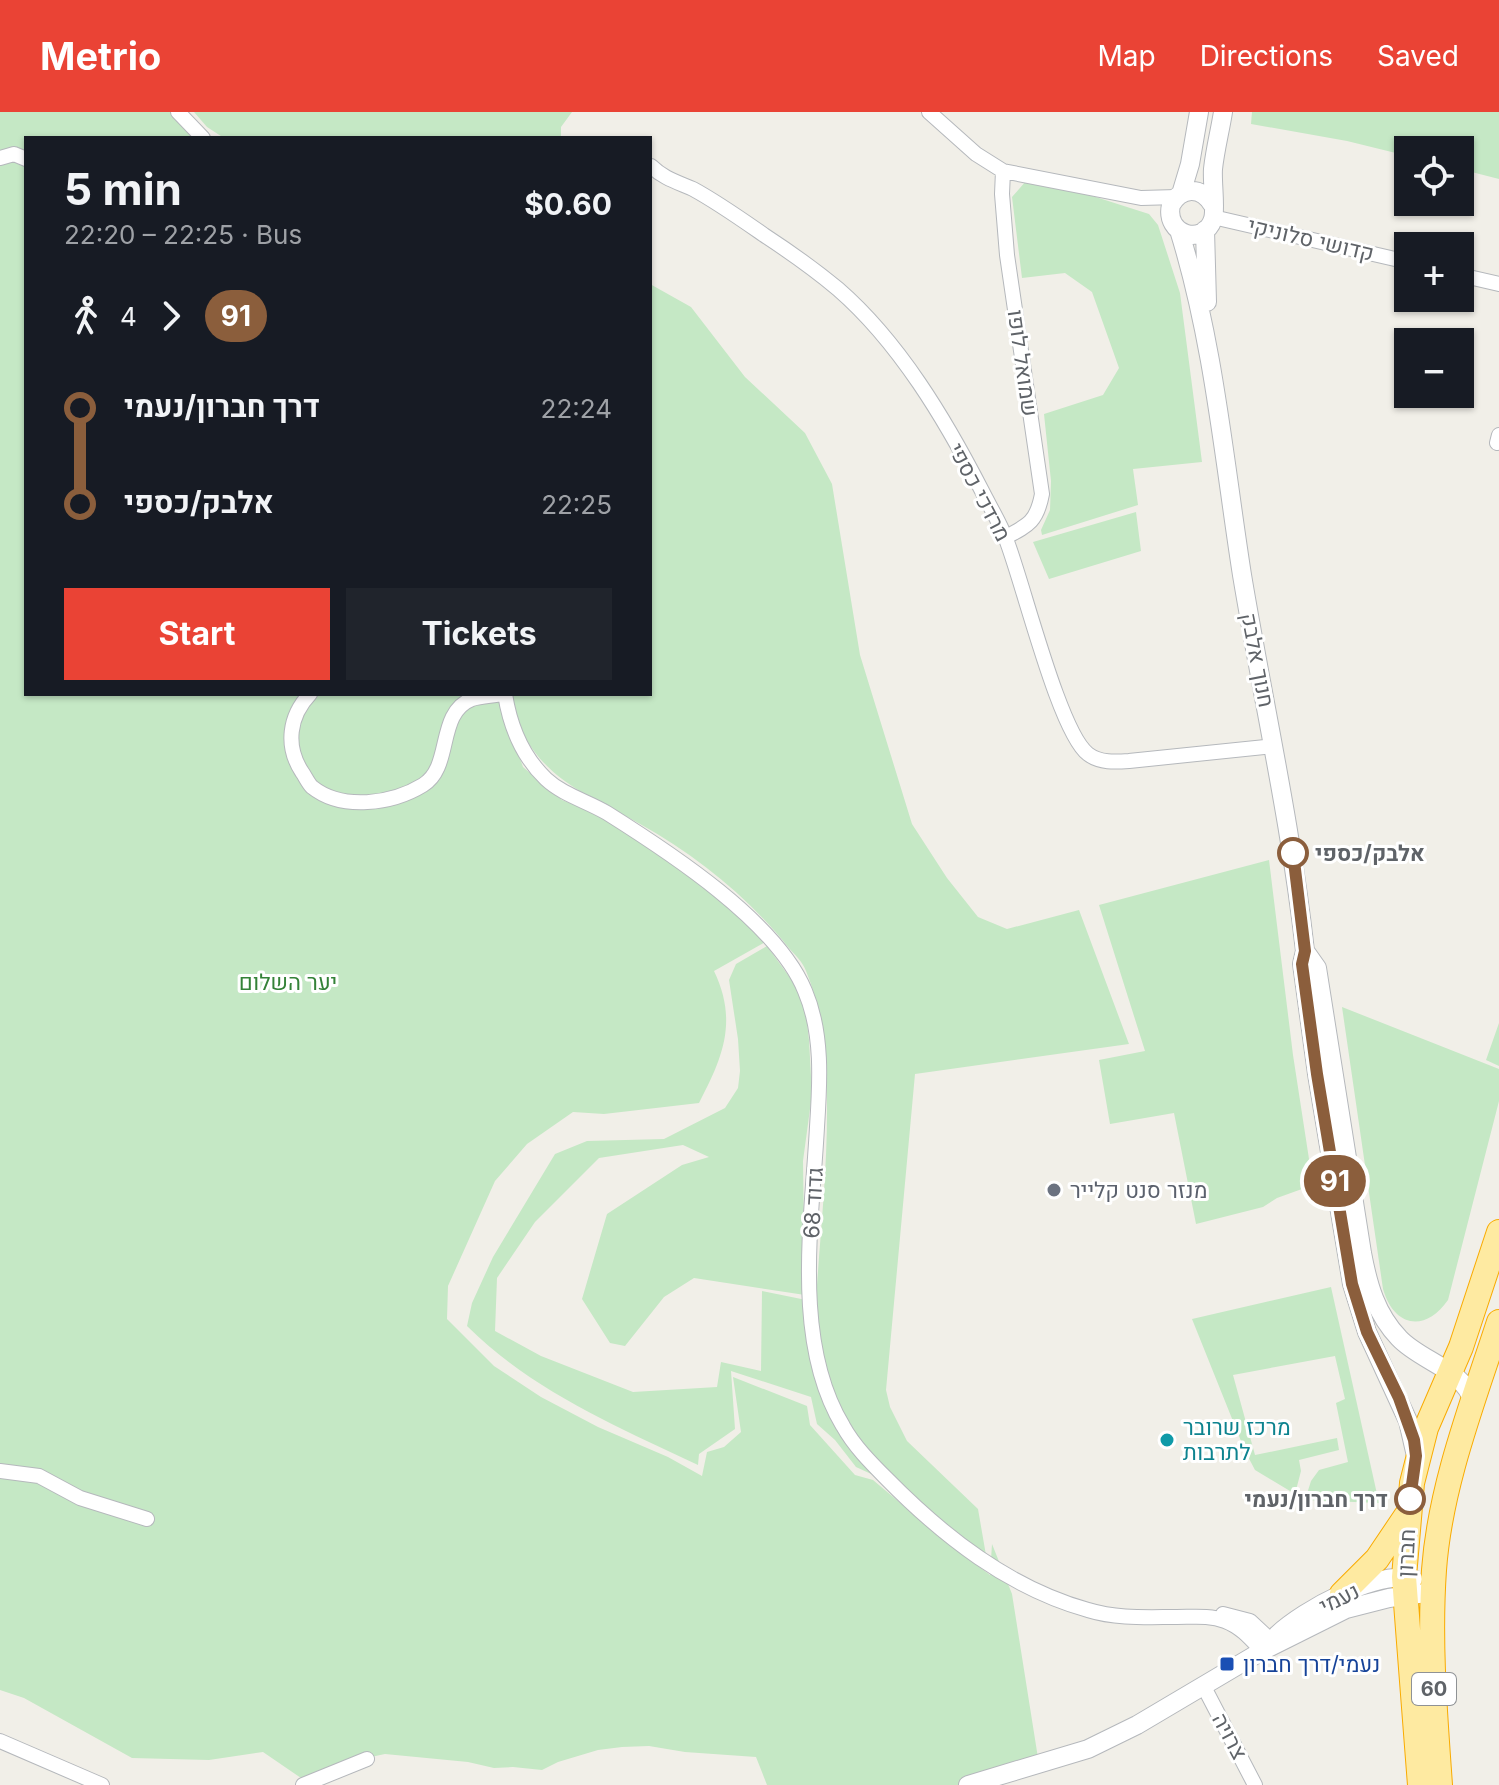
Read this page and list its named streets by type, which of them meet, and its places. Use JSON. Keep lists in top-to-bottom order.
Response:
{
  "streets": {
    "highway": ["חברון", "60"],
    "street": [
      "קדושי סלוניקי",
      "שמואל לופו",
      "מרדכי כספי",
      "חנוך אלבק",
      "גדוד 68",
      "נעמי",
      "צרויה"
    ]
  },
  "crossings": [
    ["קדושי סלוניקי", "חנוך אלבק"],
    ["שמואל לופו", "מרדכי כספי"],
    ["מרדכי כספי", "חנוך אלבק"],
    ["חנוך אלבק", "חברון"],
    ["חנוך אלבק", "60"],
    ["גדוד 68", "נעמי"],
    ["חברון", "נעמי"],
    ["חברון", "60"],
    ["נעמי", "60"],
    ["נעמי", "צרויה"]
  ],
  "parks": ["יער השלום"],
  "places": {
    "other": [
      "אלבק/כספי",
      "מנזר סנט קלייר",
      "מרכז שרובר לתרבות",
      "דרך חברון/נעמי"
    ],
    "transit": ["נעמי/דרך חברון"]
  },
  "lines": ["bus line 91"],
  "page": {
    "header": "Metrio",
    "nav": ["Map", "Directions", "Saved"],
    "on_map": "91",
    "map_buttons": ["+", "−"],
    "heading": ["5 min", "22:20 – 22:25 · Bus", "$0.60"],
    "legs": ["4", "91"],
    "list": [
      {
        "name": "דרך חברון/נעמי",
        "value": "22:24"
      },
      {
        "name": "אלבק/כספי",
        "value": "22:25"
      }
    ],
    "buttons": ["Start", "Tickets"]
  }
}
